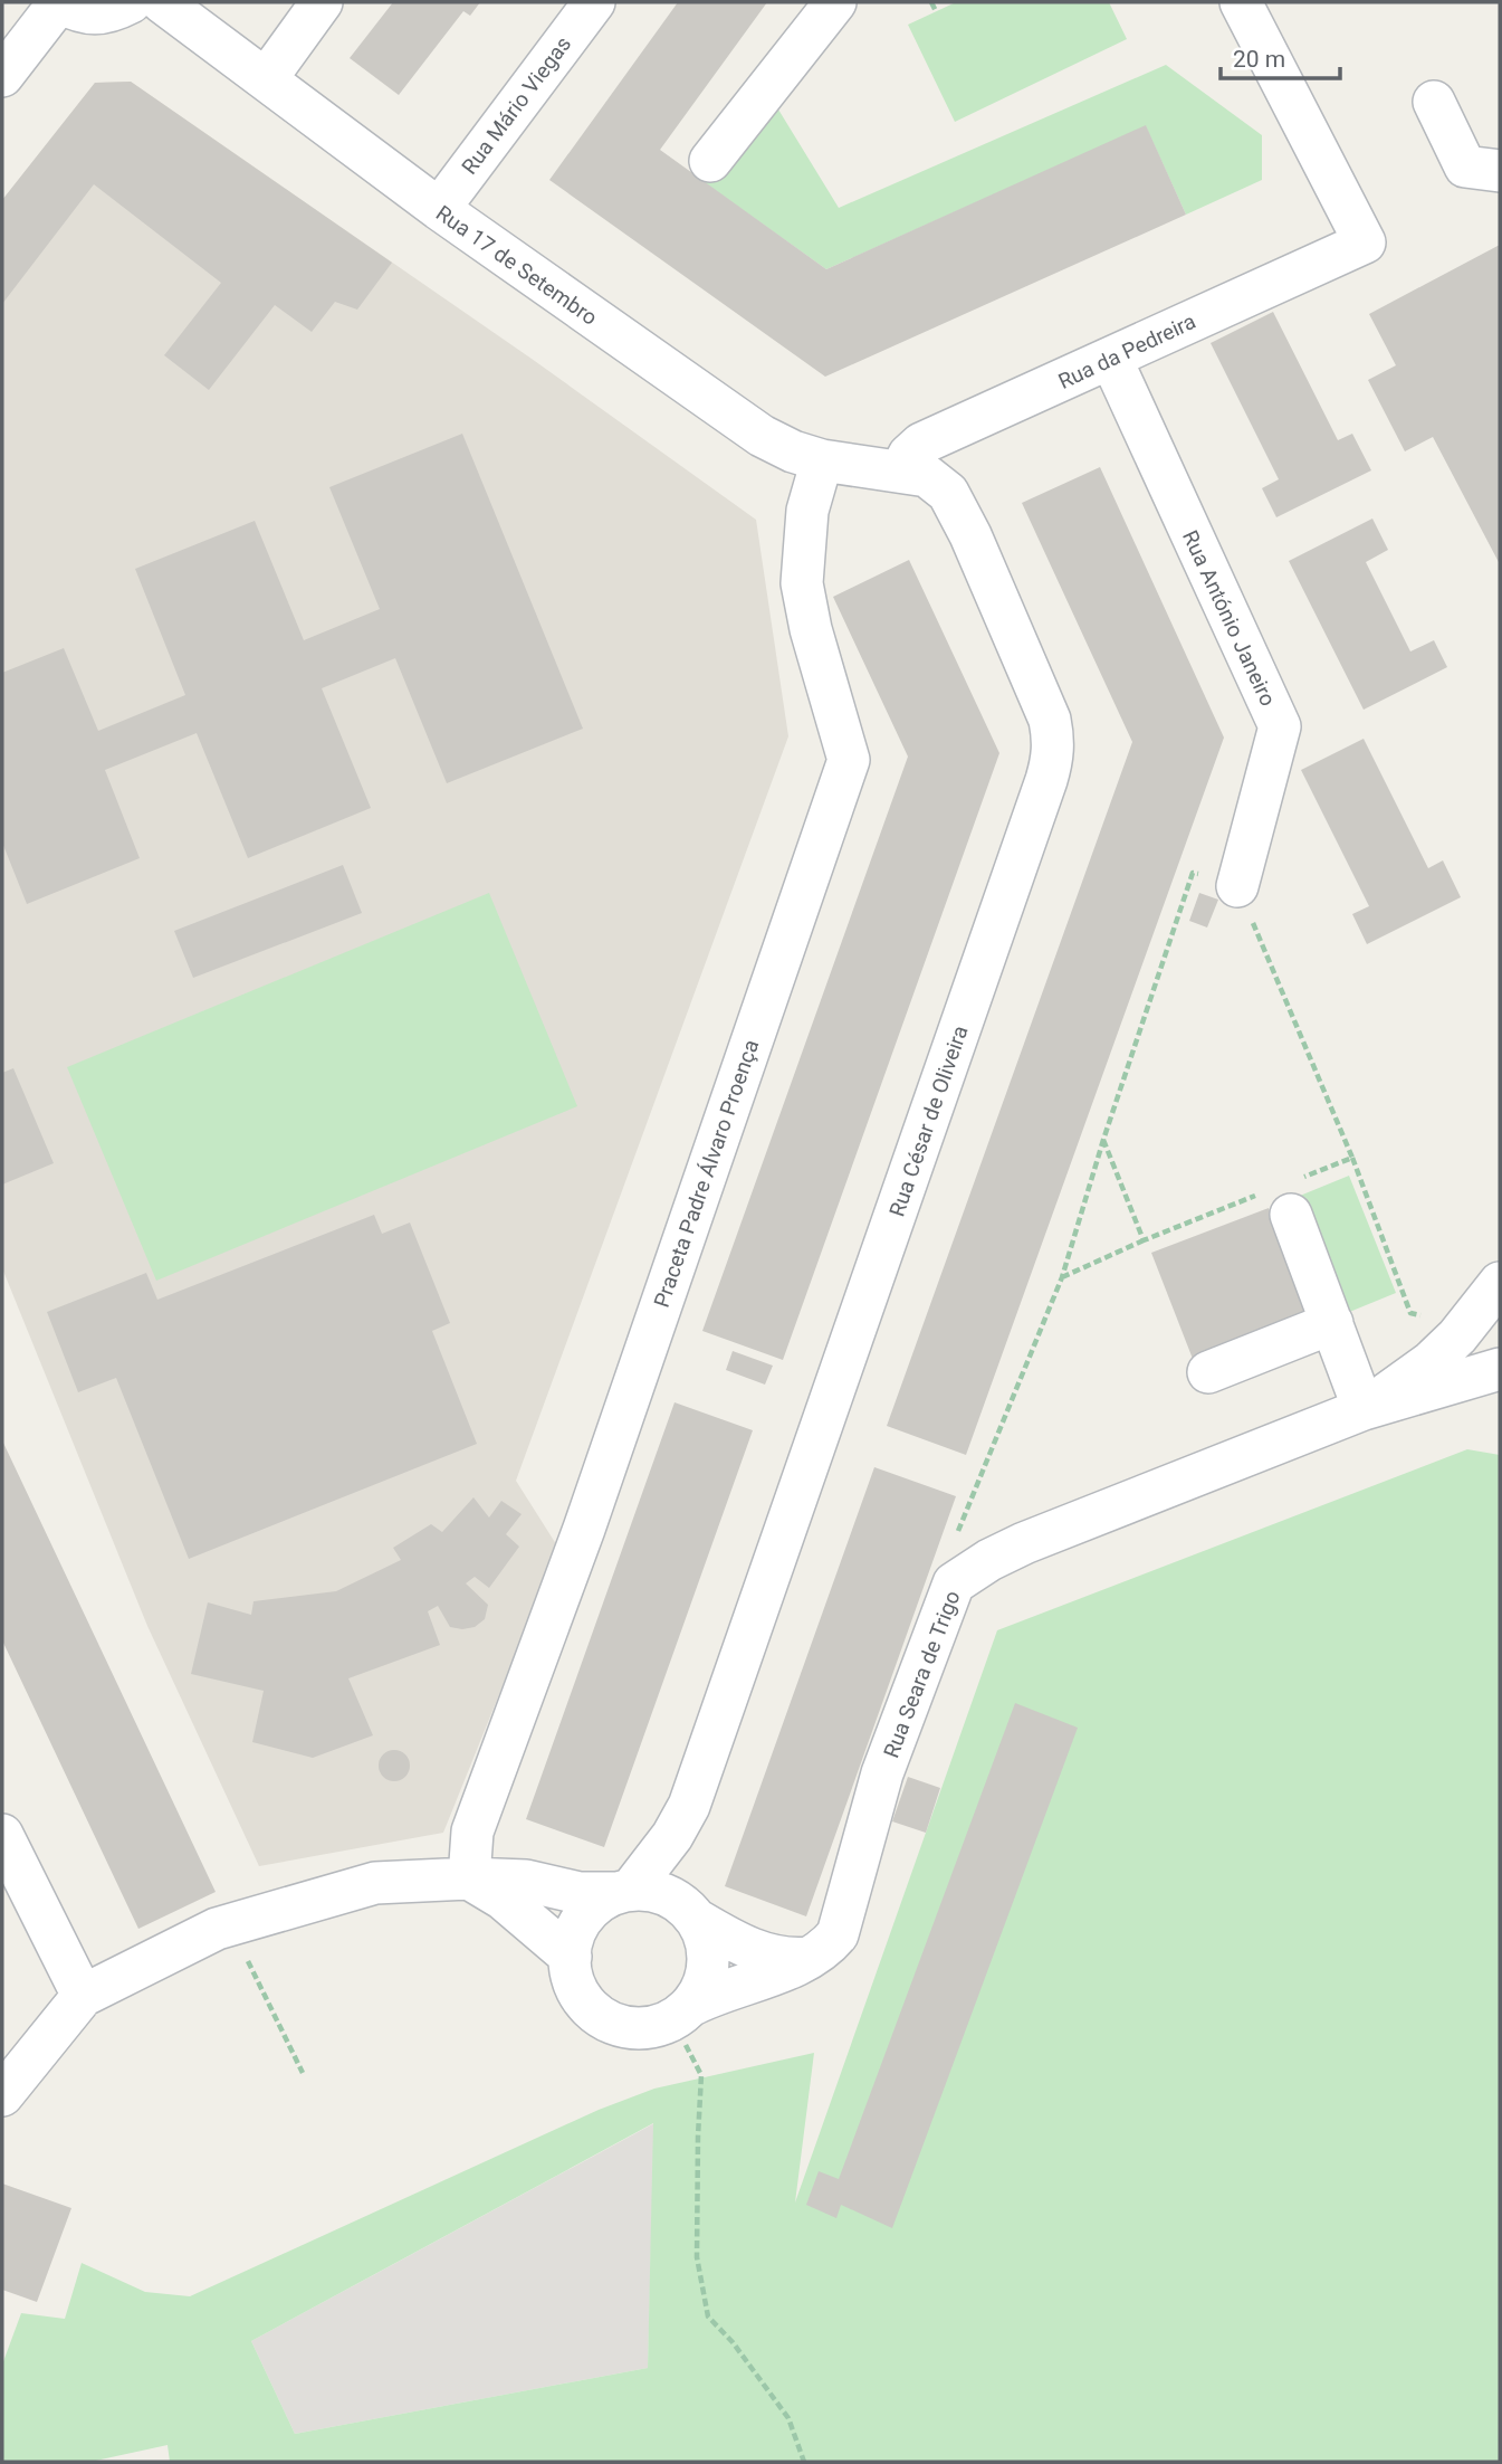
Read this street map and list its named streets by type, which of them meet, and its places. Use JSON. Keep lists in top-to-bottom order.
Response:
{
  "streets": {
    "street": [
      "Rua Mário Viegas",
      "Rua 17 de Setembro",
      "Rua da Pedreira",
      "Rua António Janeiro",
      "Rua César de Oliveira",
      "Praceta Padre Álvaro Proença",
      "Rua Seara de Trigo"
    ]
  },
  "crossings": [
    ["Rua Mário Viegas", "Rua 17 de Setembro"],
    ["Rua 17 de Setembro", "Rua da Pedreira"],
    ["Rua 17 de Setembro", "Rua César de Oliveira"],
    ["Rua 17 de Setembro", "Praceta Padre Álvaro Proença"],
    ["Rua da Pedreira", "Rua António Janeiro"],
    ["Rua da Pedreira", "Rua César de Oliveira"],
    ["Rua César de Oliveira", "Rua Seara de Trigo"]
  ],
  "scale_bar": "20 m"
}
